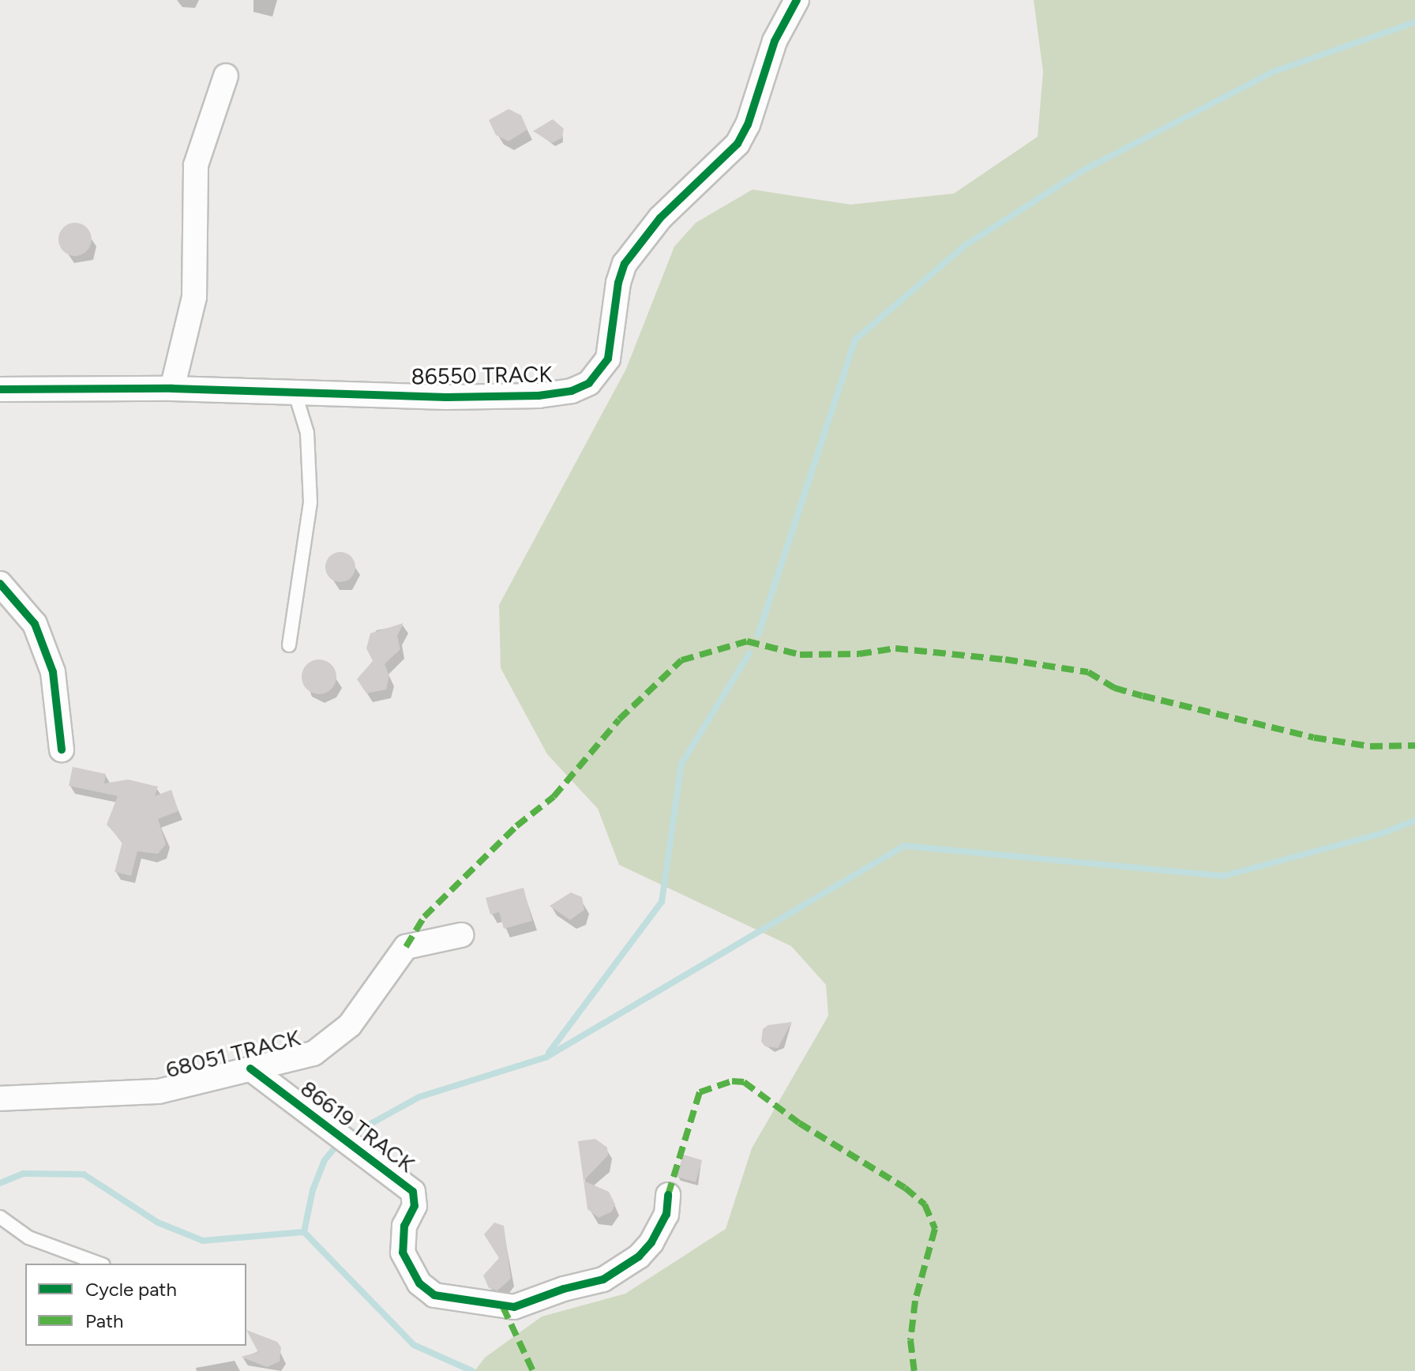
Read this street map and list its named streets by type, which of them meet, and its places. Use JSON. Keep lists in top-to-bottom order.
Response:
{
  "streets": {
    "street": ["86550 TRACK", "68051 TRACK", "86619 TRACK"]
  },
  "crossings": [
    ["68051 TRACK", "86619 TRACK"]
  ],
  "legend": ["Cycle path", "Path"]
}
